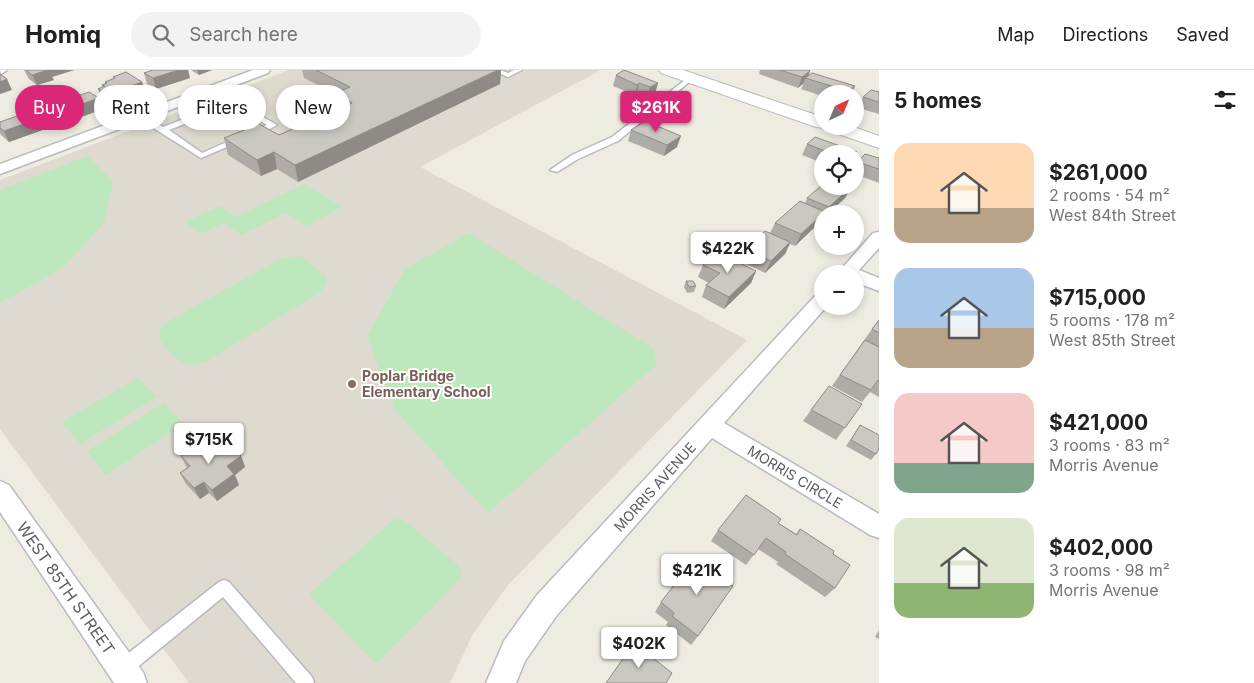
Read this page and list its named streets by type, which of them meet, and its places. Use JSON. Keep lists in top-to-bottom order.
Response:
{
  "streets": {
    "street": ["MORRIS CIRCLE", "MORRIS AVENUE", "WEST 85TH STREET"]
  },
  "crossings": [
    ["MORRIS CIRCLE", "MORRIS AVENUE"]
  ],
  "places": ["Poplar Bridge Elementary School"],
  "north": "top right",
  "page": {
    "header": "Homiq",
    "search": "Search here",
    "nav": ["Map", "Directions", "Saved"],
    "heading": "5 homes",
    "map_buttons": ["+", "−"],
    "chip": [
      "Buy",
      "Rent",
      "Filters",
      "New"
    ],
    "price": [
      "$261K",
      "$422K",
      "$715K",
      "$421K",
      "$402K"
    ],
    "list": [
      {
        "name": "$261,000",
        "note": "2 rooms · 54 m² · West 84th Street"
      },
      {
        "name": "$715,000",
        "note": "5 rooms · 178 m² · West 85th Street"
      },
      {
        "name": "$421,000",
        "note": "3 rooms · 83 m² · Morris Avenue"
      },
      {
        "name": "$402,000",
        "note": "3 rooms · 98 m² · Morris Avenue"
      }
    ]
  }
}
